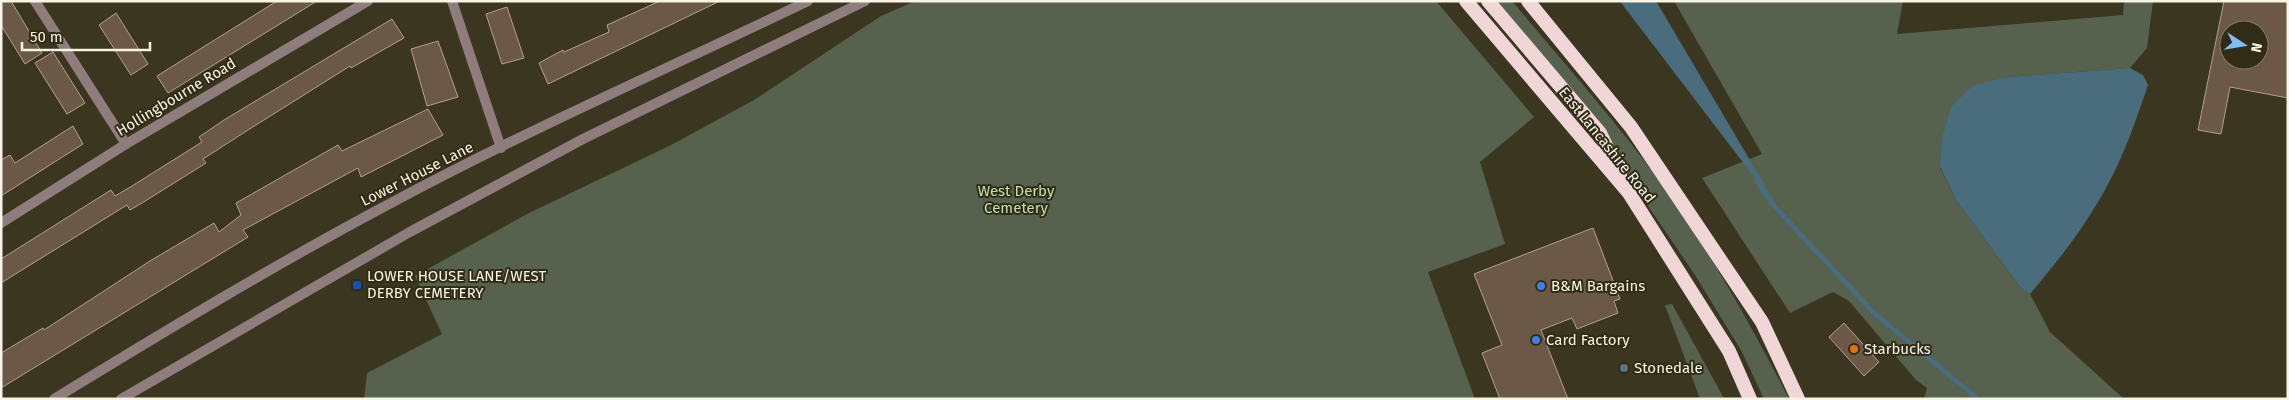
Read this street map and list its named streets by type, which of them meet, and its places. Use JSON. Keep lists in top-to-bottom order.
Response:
{
  "streets": {
    "highway": ["East Lancashire Road"],
    "street": ["Hollingbourne Road", "Lower House Lane"]
  },
  "parks": ["West Derby Cemetery"],
  "places": {
    "transit": ["LOWER HOUSE LANE/WEST DERBY CEMETERY"],
    "other": [
      "B&M Bargains",
      "Card Factory",
      "Starbucks",
      "Stonedale"
    ]
  },
  "scale_bar": "50 m",
  "north": "right"
}
